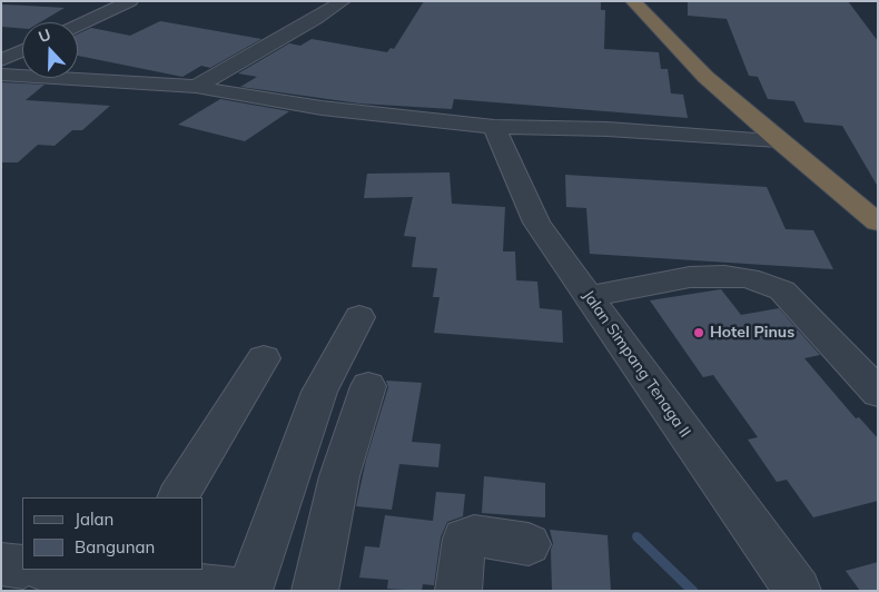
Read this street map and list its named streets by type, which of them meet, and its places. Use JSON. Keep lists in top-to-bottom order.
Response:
{
  "streets": {
    "street": ["Jalan Simpang Tenaga II"]
  },
  "places": ["Hotel Pinus"],
  "legend": ["Jalan", "Bangunan"],
  "north": "top"
}
